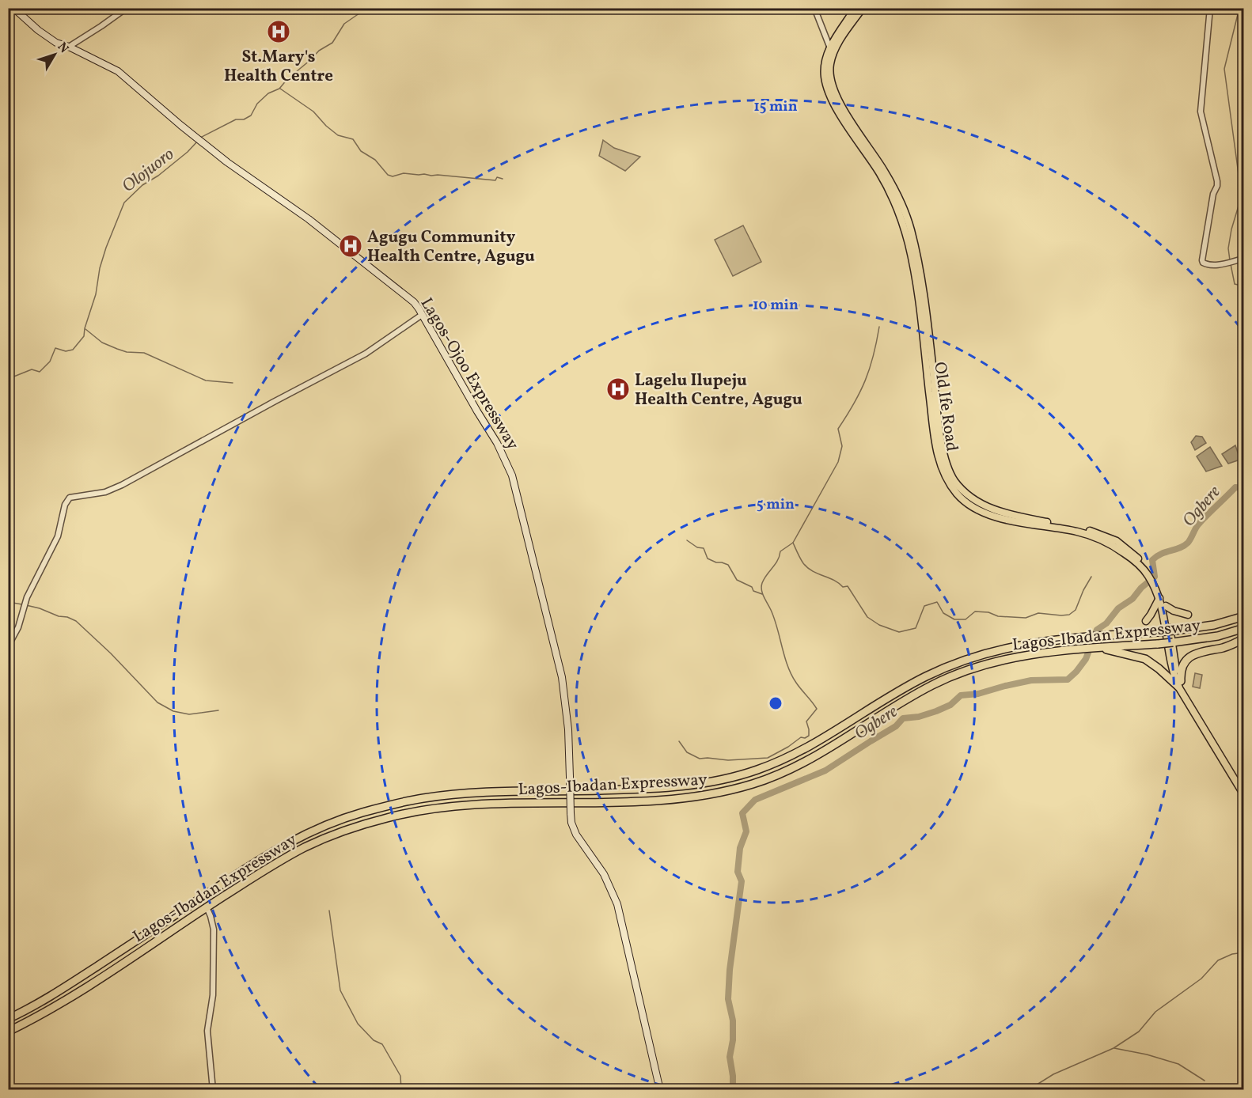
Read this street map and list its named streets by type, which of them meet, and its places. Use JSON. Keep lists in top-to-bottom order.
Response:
{
  "streets": {
    "highway": ["Lagos-Ibadan Expressway"],
    "main road": ["Lagos-Ojoo Expressway", "Old Ife Road"]
  },
  "water": ["Olojuoro", "Ogbere"],
  "places": {
    "hospital": ["St.Mary's Health Centre", "Agugu Community Health Centre, Agugu", "Lagelu Ilupeju Health Centre, Agugu"]
  },
  "north": "top right",
  "rings": ["15 min", "10 min", "5 min"]
}
